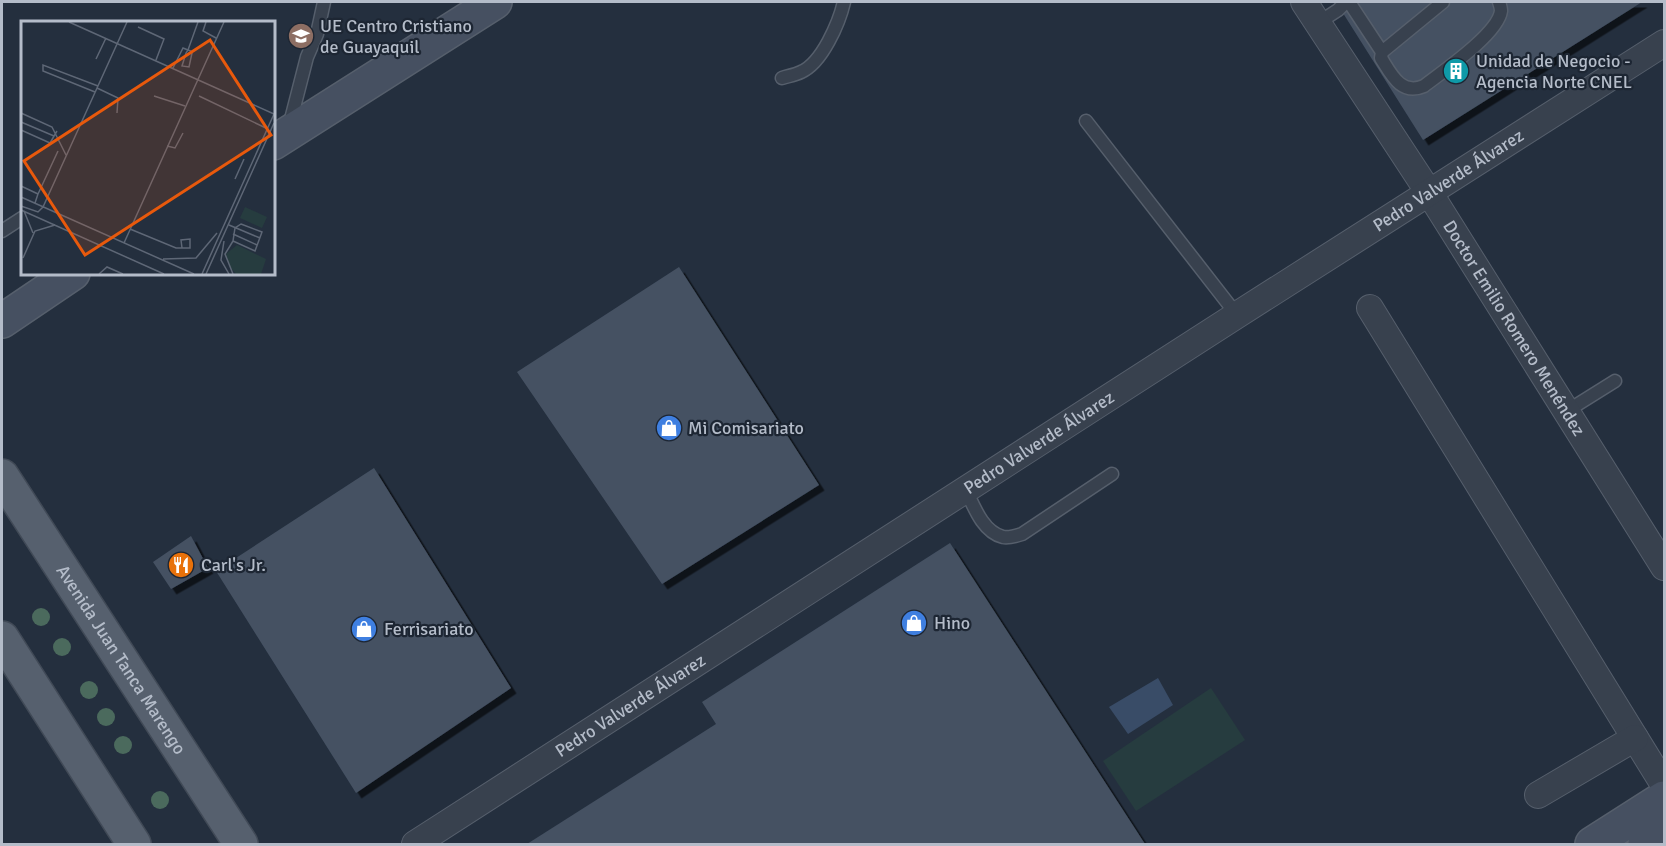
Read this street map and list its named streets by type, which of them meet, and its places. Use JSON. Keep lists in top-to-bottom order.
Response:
{
  "streets": {
    "main road": ["Avenida Juan Tanca Marengo"],
    "street": ["Pedro Valverde Álvarez", "Doctor Emilio Romero Menéndez"]
  },
  "crossings": [
    ["Pedro Valverde Álvarez", "Doctor Emilio Romero Menéndez"]
  ],
  "places": {
    "school or university": ["UE Centro Cristiano de Guayaquil"],
    "building": ["Unidad de Negocio - Agencia Norte CNEL"],
    "shop": ["Mi Comisariato", "Hino", "Ferrisariato"],
    "restaurant": ["Carl's Jr."]
  }
}
